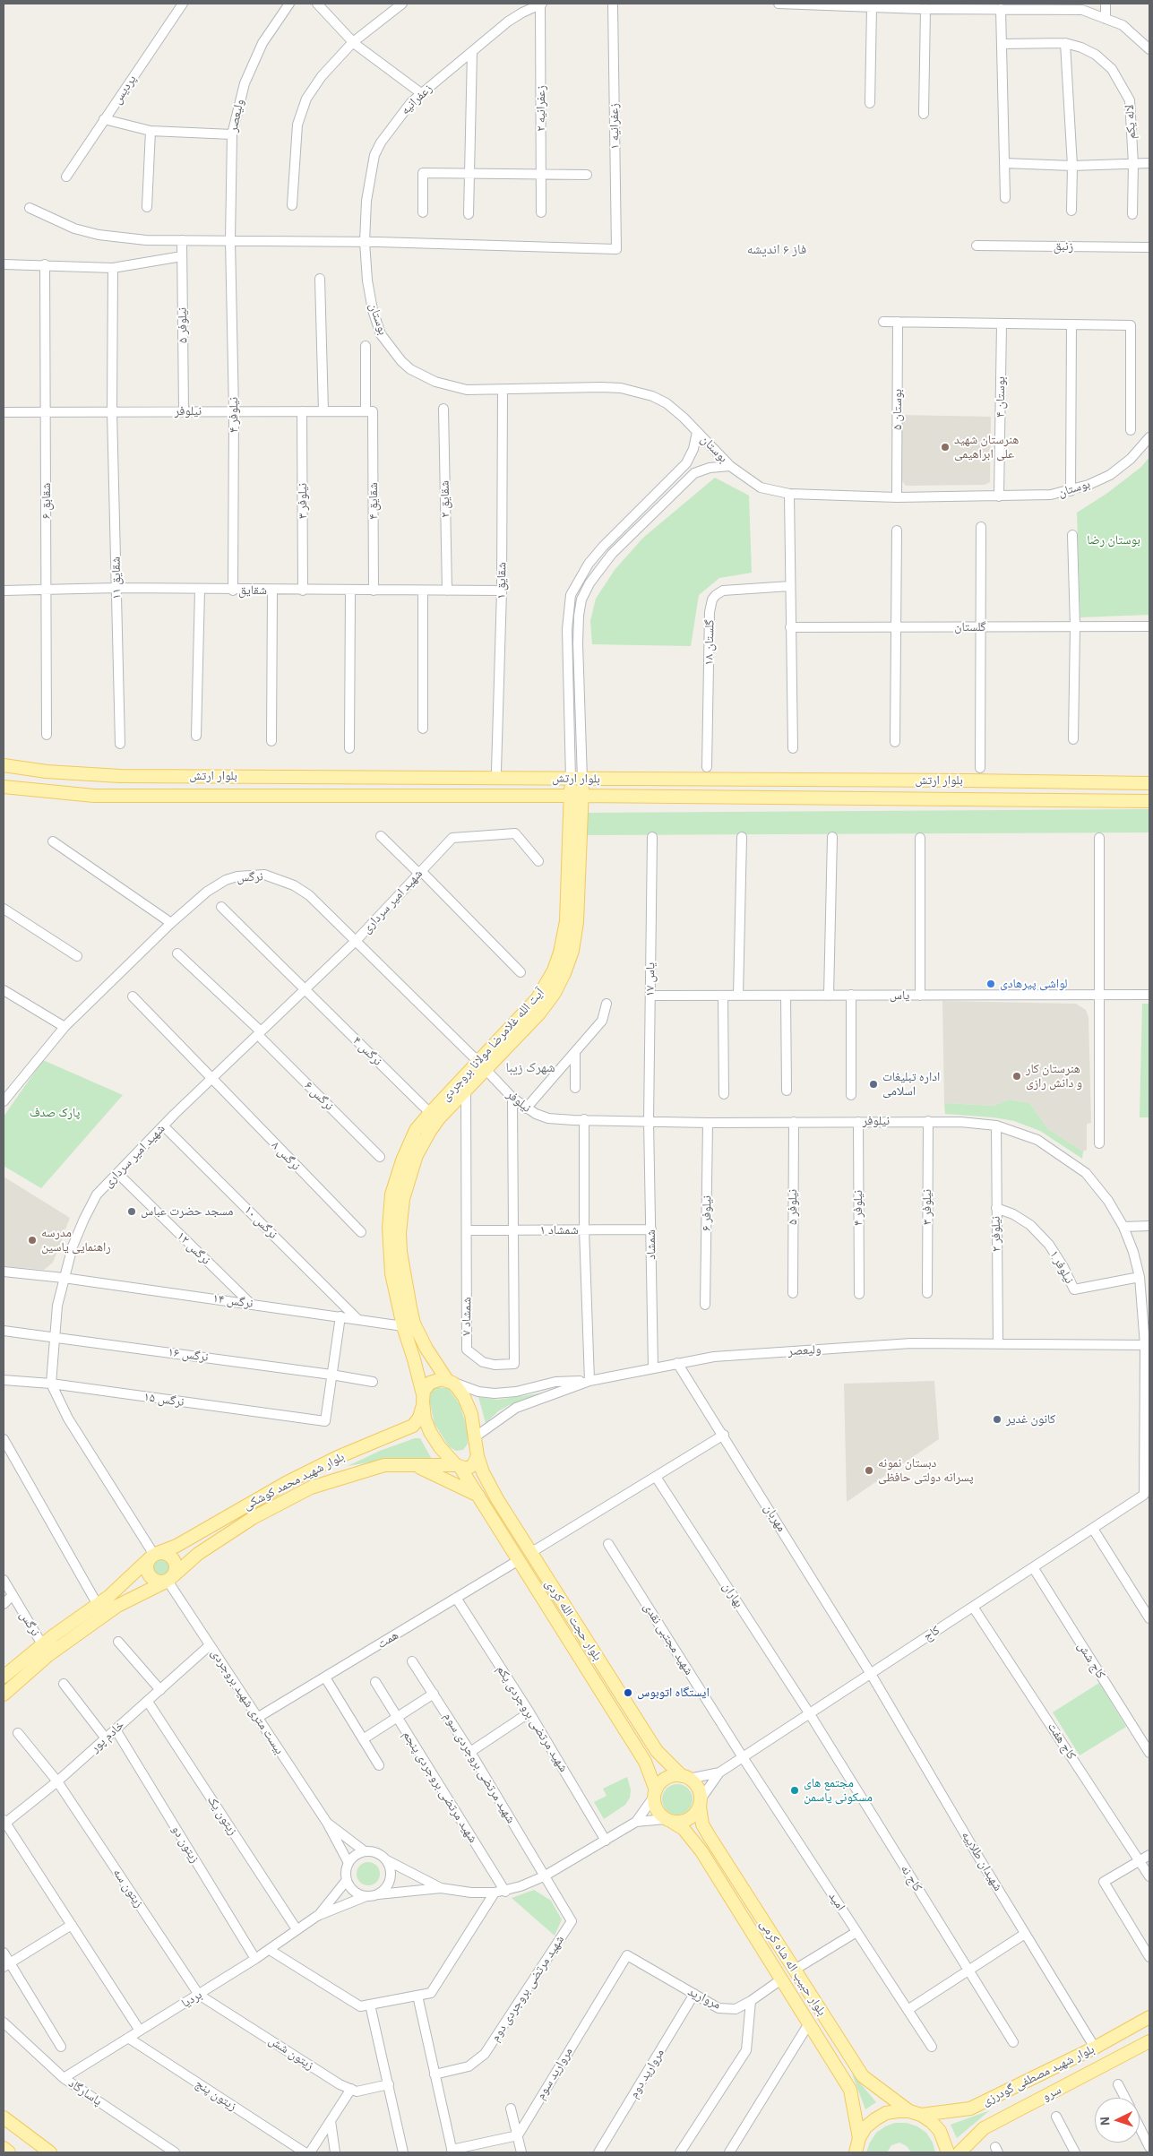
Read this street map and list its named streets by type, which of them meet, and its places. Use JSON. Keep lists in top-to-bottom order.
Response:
{
  "streets": {
    "main road": [
      "بلوار ارتش",
      "آیت الله غلامرضا مولانا بروجردی",
      "بلوار شهید محمد کوشکی",
      "بلوار حجت الله کردی",
      "بلوار حبیب اله شاه کرمی",
      "بلوار شهید مصطفی گودرزی",
      "سرو"
    ],
    "street": [
      "پردیس",
      "زعفرانیه",
      "زعفرانیه ۲",
      "ولیعصر",
      "لاله یکم",
      "زعفرانیه ۱",
      "زنبق",
      "بوستان",
      "نیلوفر ۵",
      "بوستان ۴",
      "بوستان ۵",
      "نیلوفر",
      "نیلوفر ۴",
      "شقایق ۲",
      "شقابق ۶",
      "نیلوفر ۳",
      "شقایق ۴",
      "شقایق ۱۱",
      "شقایق ۱",
      "شقایق",
      "گلستان",
      "گلستان ۱۸",
      "نرگس",
      "شهید امیر سرداری",
      "یاس ۱۷",
      "یاس",
      "نرگس ۴",
      "نرگس ۶",
      "نرگس ۸",
      "نیلوفر ۶",
      "نرگس ۱۰",
      "شمشاد ۱",
      "نیلوفر ۲",
      "شمشاد",
      "نرگس ۱۲",
      "نیلوفر ۱",
      "نرگس ۱۴",
      "شمشاد ۷",
      "نرگس ۱۶",
      "نرگس ۱۵",
      "مهربان",
      "بهاران",
      "کاج",
      "شهید مجتبی نقدی",
      "همت",
      "کاج شش",
      "بیست متری شهید بروجردی",
      "شهید مرتضی بروجردی یکم",
      "خادم پور",
      "کاج هفت",
      "شهید مرتضی بروجردی سوم",
      "شهید مرتضی بروجردی پنجم",
      "زیتون یک",
      "زیتون دو",
      "شهیدان طلاییه",
      "کاج نه",
      "زیتون سه",
      "امید",
      "شهید مرتضی بروجردی دوم",
      "مروارید",
      "بردیا",
      "زیتون شش",
      "مروارید سوم",
      "مروارید دوم",
      "پاسارگاد",
      "زیتون پنج"
    ]
  },
  "crossings": [
    ["زعفرانیه", "زعفرانیه ۲"],
    ["زعفرانیه", "زعفرانیه ۱"],
    ["زعفرانیه", "بوستان"],
    ["ولیعصر", "نیلوفر"],
    ["ولیعصر", "نیلوفر ۴"],
    ["ولیعصر", "نیلوفر ۲"],
    ["ولیعصر", "شمشاد"],
    ["ولیعصر", "مهربان"],
    ["ولیعصر", "کاج"],
    ["زعفرانیه ۱", "بوستان"],
    ["بوستان", "بوستان ۴"],
    ["بوستان", "بوستان ۵"],
    ["بوستان", "شقایق ۱"],
    ["بوستان", "آیت الله غلامرضا مولانا بروجردی"],
    ["نیلوفر ۵", "نیلوفر"],
    ["نیلوفر", "نیلوفر ۴"],
    ["نیلوفر", "شقابق ۶"],
    ["نیلوفر", "نیلوفر ۳"],
    ["نیلوفر", "شقایق ۴"],
    ["نیلوفر", "شقایق ۱۱"],
    ["نیلوفر", "نرگس"],
    ["نیلوفر", "یاس ۱۷"],
    ["نیلوفر", "آیت الله غلامرضا مولانا بروجردی"],
    ["نیلوفر", "نیلوفر ۶"],
    ["نیلوفر", "نیلوفر ۲"],
    ["نیلوفر", "شمشاد"],
    ["نیلوفر", "نیلوفر ۱"],
    ["نیلوفر", "کاج"],
    ["نیلوفر ۴", "شقایق"],
    ["شقایق ۲", "شقایق"],
    ["شقابق ۶", "شقایق"],
    ["نیلوفر ۳", "شقایق"],
    ["شقایق ۴", "شقایق"],
    ["شقایق ۱۱", "شقایق"],
    ["شقایق ۱", "شقایق"],
    ["بلوار ارتش", "آیت الله غلامرضا مولانا بروجردی"],
    ["نرگس", "شهید امیر سرداری"],
    ["نرگس", "آیت الله غلامرضا مولانا بروجردی"],
    ["نرگس", "بلوار شهید محمد کوشکی"],
    ["شهید امیر سرداری", "نرگس ۴"],
    ["شهید امیر سرداری", "نرگس ۶"],
    ["شهید امیر سرداری", "نرگس ۸"],
    ["شهید امیر سرداری", "نرگس ۱۰"],
    ["شهید امیر سرداری", "نرگس ۱۲"],
    ["شهید امیر سرداری", "نرگس ۱۴"],
    ["شهید امیر سرداری", "نرگس ۱۶"],
    ["شهید امیر سرداری", "نرگس ۱۵"],
    ["شهید امیر سرداری", "بلوار شهید محمد کوشکی"],
    ["شهید امیر سرداری", "بیست متری شهید بروجردی"],
    ["یاس ۱۷", "یاس"],
    ["یاس ۱۷", "شمشاد"],
    ["آیت الله غلامرضا مولانا بروجردی", "نرگس ۴"],
    ["آیت الله غلامرضا مولانا بروجردی", "نرگس ۱۴"],
    ["آیت الله غلامرضا مولانا بروجردی", "بلوار شهید محمد کوشکی"],
    ["نرگس ۱۰", "نرگس ۱۴"],
    ["شمشاد ۱", "شمشاد"],
    ["شمشاد ۱", "شمشاد ۷"],
    ["نیلوفر ۲", "نیلوفر ۱"],
    ["نرگس ۱۲", "نرگس ۱۴"],
    ["نرگس ۱۶", "نرگس ۱۵"],
    ["بلوار شهید محمد کوشکی", "بلوار حجت الله کردی"],
    ["بلوار شهید محمد کوشکی", "بیست متری شهید بروجردی"],
    ["مهربان", "کاج"],
    ["مهربان", "شهیدان طلاییه"],
    ["بهاران", "کاج"],
    ["بهاران", "کاج نه"],
    ["بلوار حجت الله کردی", "کاج"],
    ["بلوار حجت الله کردی", "همت"],
    ["بلوار حجت الله کردی", "بلوار حبیب اله شاه کرمی"],
    ["کاج", "شهید مجتبی نقدی"],
    ["کاج", "کاج شش"],
    ["کاج", "کاج هفت"],
    ["کاج", "شهیدان طلاییه"],
    ["کاج", "کاج نه"],
    ["کاج", "امید"],
    ["کاج", "بلوار حبیب اله شاه کرمی"],
    ["شهید مجتبی نقدی", "امید"],
    ["همت", "بیست متری شهید بروجردی"],
    ["همت", "شهید مرتضی بروجردی یکم"],
    ["بیست متری شهید بروجردی", "خادم پور"],
    ["خادم پور", "زیتون یک"],
    ["خادم پور", "زیتون دو"],
    ["خادم پور", "زیتون سه"],
    ["شهید مرتضی بروجردی سوم", "شهید مرتضی بروجردی دوم"],
    ["زیتون یک", "بردیا"],
    ["زیتون دو", "بردیا"],
    ["شهیدان طلاییه", "بلوار شهید مصطفی گودرزی"],
    ["زیتون سه", "بردیا"],
    ["زیتون سه", "زیتون شش"],
    ["بلوار حبیب اله شاه کرمی", "مروارید"],
    ["بلوار حبیب اله شاه کرمی", "بلوار شهید مصطفی گودرزی"],
    ["مروارید", "مروارید سوم"],
    ["مروارید", "مروارید دوم"],
    ["بردیا", "زیتون شش"],
    ["بردیا", "پاسارگاد"],
    ["بردیا", "زیتون پنج"]
  ],
  "districts": ["فاز ۶ اندیشه", "شهرک زیبا"],
  "parks": ["بوستان رضا", "پارک صدف"],
  "places": [
    "هنرستان شهید علی ابراهیمی",
    "لواشی پیرهادی",
    "هنرستان کار و دانش رازی",
    "اداره تبلیغات اسلامی",
    "مسجد حضرت عباس",
    "مدرسه راهنمایی یاسین",
    "کانون غدیر",
    "دبستان نمونه پسرانه دولتی حافظی",
    "ایستگاه اتوبوس",
    "مجتمع های مسکونی یاسمن"
  ],
  "north": "left"
}
